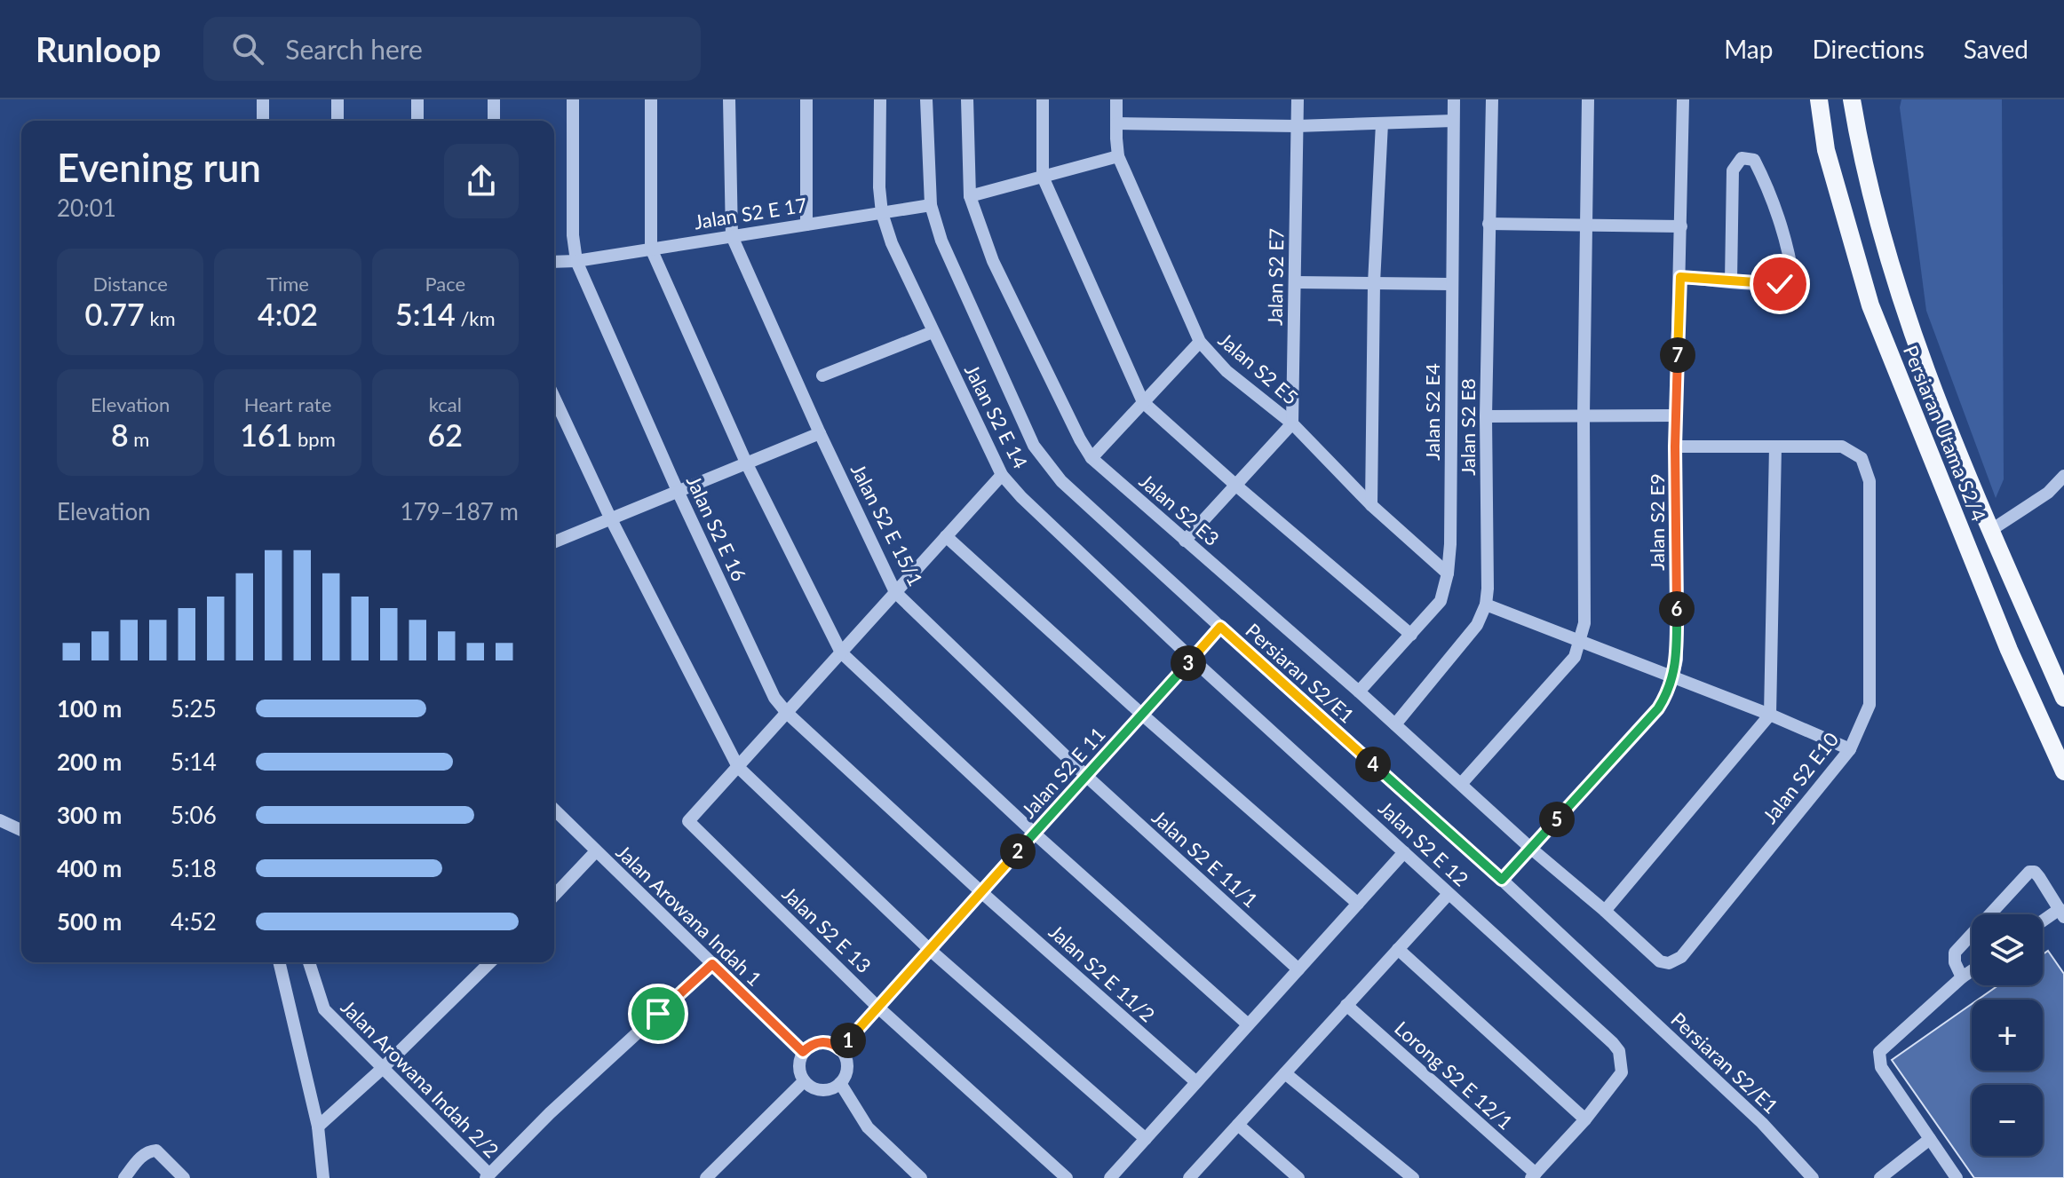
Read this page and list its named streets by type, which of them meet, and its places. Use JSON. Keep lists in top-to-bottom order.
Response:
{
  "streets": {
    "main road": ["Persiaran Utama S2/4"],
    "street": [
      "Jalan S2 E 17",
      "Jalan S2 E7",
      "Jalan S2 E5",
      "Jalan S2 E4",
      "Jalan S2 E 14",
      "Jalan S2 E8",
      "Jalan S2 E3",
      "Jalan S2 E9",
      "Jalan S2 E 15/1",
      "Jalan S2 E 16",
      "Persiaran S2/E1",
      "Jalan S2 E 11",
      "Jalan S2 E10",
      "Jalan S2 E 12",
      "Jalan S2 E 11/1",
      "Jalan Arowana Indah 1",
      "Jalan S2 E 13",
      "Jalan S2 E 11/2",
      "Lorong S2 E 12/1",
      "Jalan Arowana Indah 2/2"
    ]
  },
  "crossings": [
    ["Jalan S2 E 17", "Jalan S2 E 14"],
    ["Jalan S2 E 17", "Jalan S2 E 15/1"],
    ["Jalan S2 E 17", "Jalan S2 E 16"],
    ["Jalan S2 E 17", "Persiaran S2/E1"],
    ["Jalan S2 E7", "Jalan S2 E5"],
    ["Jalan S2 E5", "Jalan S2 E4"],
    ["Jalan S2 E4", "Jalan S2 E3"],
    ["Jalan S2 E 14", "Jalan S2 E 11"],
    ["Jalan S2 E 14", "Jalan S2 E 12"],
    ["Jalan S2 E8", "Jalan S2 E3"],
    ["Jalan S2 E3", "Jalan S2 E9"],
    ["Jalan S2 E3", "Jalan S2 E10"],
    ["Jalan S2 E9", "Persiaran S2/E1"],
    ["Jalan S2 E9", "Jalan S2 E10"],
    ["Jalan S2 E 15/1", "Jalan S2 E 11"],
    ["Jalan S2 E 15/1", "Jalan S2 E 11/1"],
    ["Jalan S2 E 16", "Jalan S2 E 11"],
    ["Jalan S2 E 16", "Jalan S2 E 11/2"],
    ["Persiaran S2/E1", "Jalan S2 E 11"],
    ["Jalan S2 E 11", "Jalan S2 E 12"],
    ["Jalan S2 E 11", "Jalan S2 E 11/1"],
    ["Jalan S2 E 11", "Jalan Arowana Indah 1"],
    ["Jalan S2 E 11", "Jalan S2 E 13"],
    ["Jalan S2 E 11", "Jalan S2 E 11/2"]
  ],
  "page": {
    "header": "Runloop",
    "search": "Search here",
    "nav": ["Map", "Directions", "Saved"],
    "heading": ["Evening run", "20:01"],
    "stats": [
      ["Distance", "0.77 km"],
      ["Time", "4:02"],
      ["Pace", "5:14 /km"],
      ["Elevation", "8 m"],
      ["Heart rate", "161 bpm"],
      ["kcal", "62"]
    ],
    "pins": [
      "7",
      "6",
      "3",
      "4",
      "5",
      "2",
      "1"
    ],
    "chart": ["Elevation", "179–187 m"],
    "list": [
      {
        "name": "100 m",
        "note": "5:25"
      },
      {
        "name": "200 m",
        "note": "5:14"
      },
      {
        "name": "300 m",
        "note": "5:06"
      },
      {
        "name": "400 m",
        "note": "5:18"
      },
      {
        "name": "500 m",
        "note": "4:52"
      }
    ],
    "map_buttons": ["+", "−"]
  }
}
